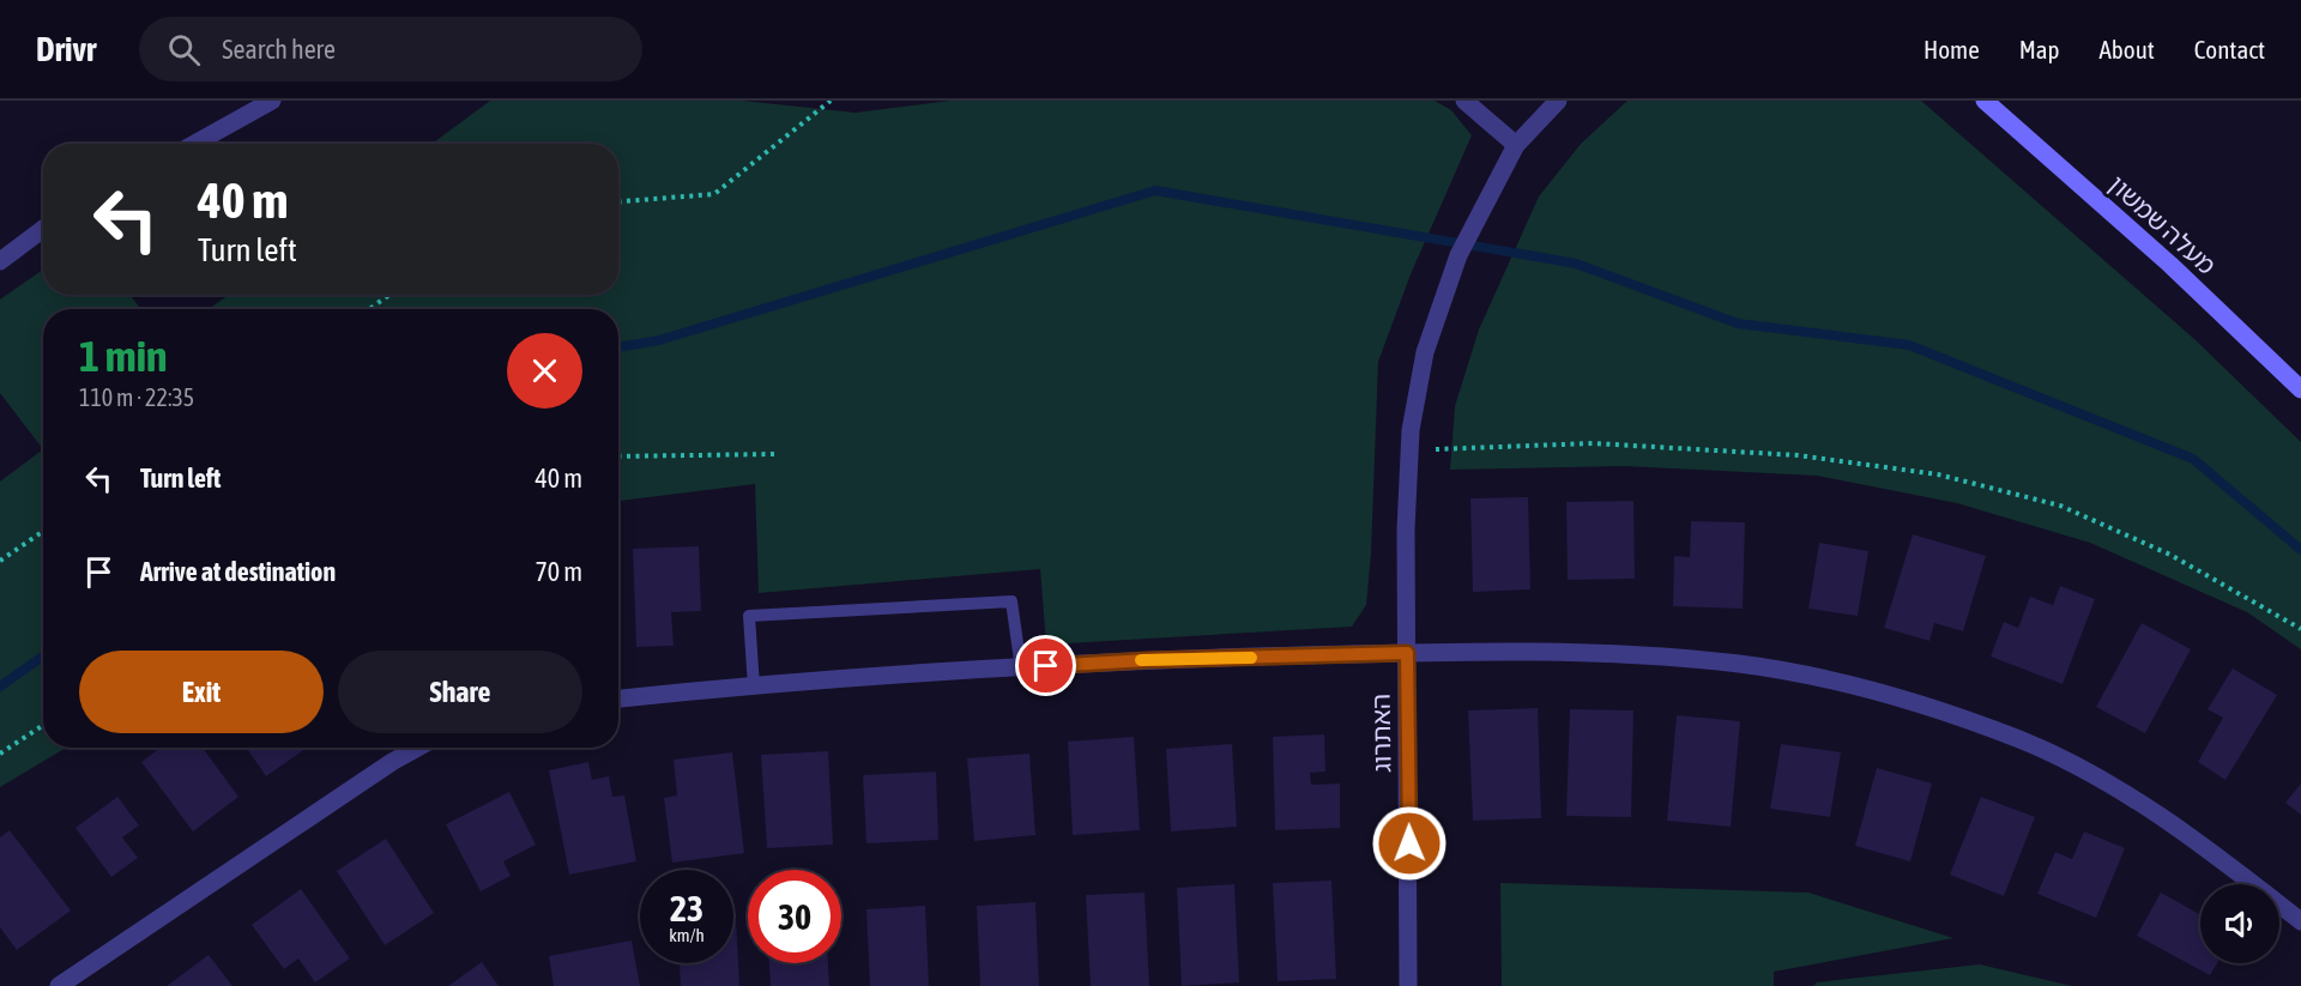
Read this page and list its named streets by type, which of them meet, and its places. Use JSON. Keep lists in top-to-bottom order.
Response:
{
  "streets": {
    "street": ["מעלה שמשון", "האתרוג"]
  },
  "page": {
    "header": "Drivr",
    "search": "Search here",
    "nav": [
      "Home",
      "Map",
      "About",
      "Contact"
    ],
    "turn": ["40 m", "Turn left"],
    "heading": ["1 min", "110 m · 22:35"],
    "list": [
      {
        "name": "Turn left",
        "value": "40 m"
      },
      {
        "name": "Arrive at destination",
        "value": "70 m"
      }
    ],
    "buttons": ["Exit", "Share"],
    "speed": "23 km/h",
    "limit": "30"
  }
}
